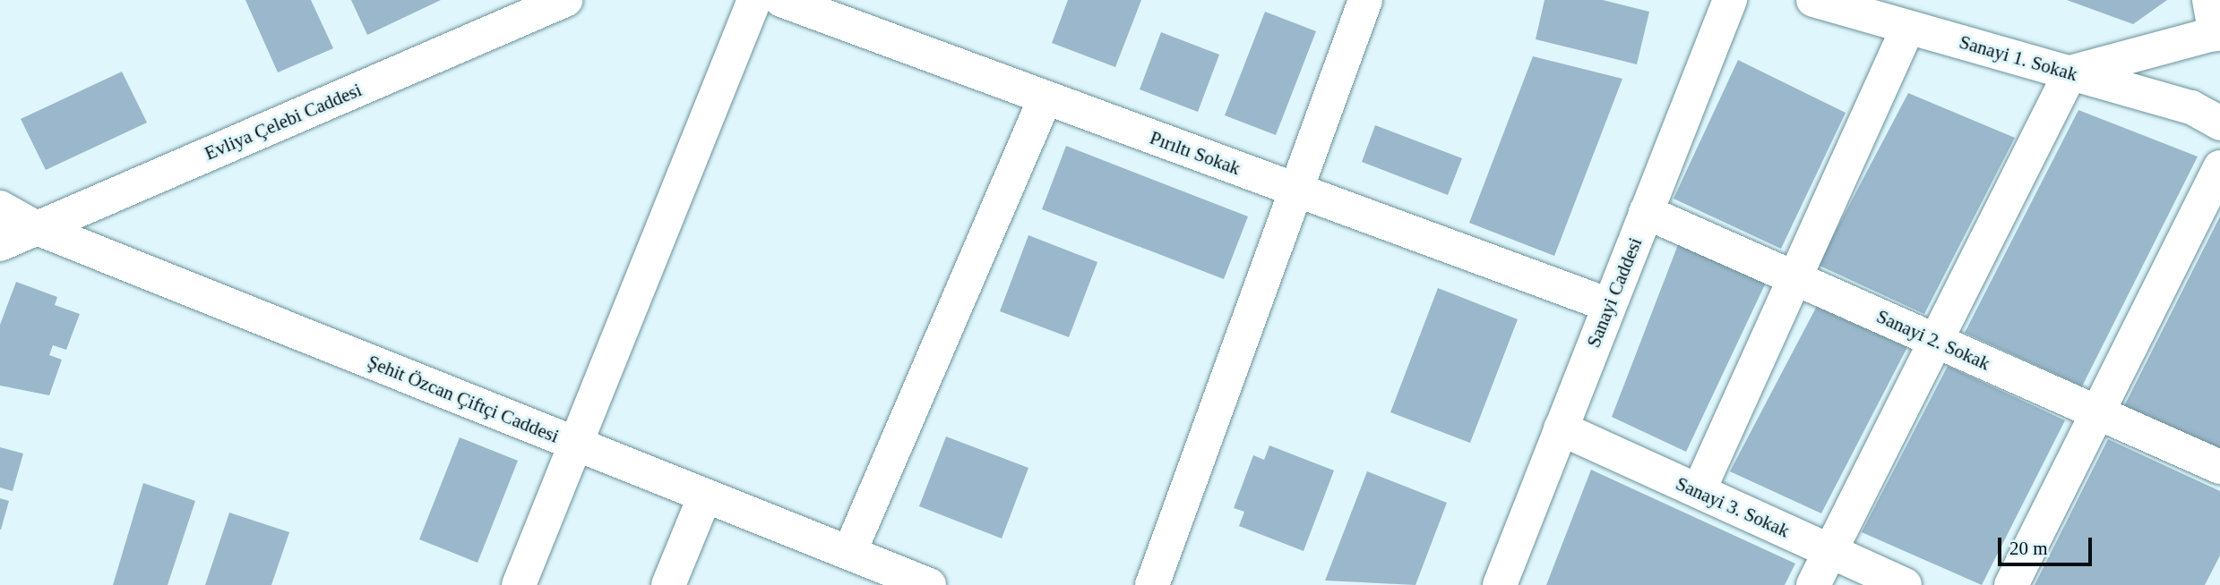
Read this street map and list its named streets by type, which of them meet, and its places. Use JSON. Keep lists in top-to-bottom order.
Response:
{
  "streets": {
    "street": [
      "Sanayi 1. Sokak",
      "Evliya Çelebi Caddesi",
      "Pırıltı Sokak",
      "Sanayi Caddesi",
      "Sanayi 2. Sokak",
      "Şehit Özcan Çiftçi Caddesi",
      "Sanayi 3. Sokak"
    ]
  },
  "crossings": [
    ["Evliya Çelebi Caddesi", "Şehit Özcan Çiftçi Caddesi"],
    ["Pırıltı Sokak", "Sanayi Caddesi"],
    ["Sanayi Caddesi", "Sanayi 2. Sokak"],
    ["Sanayi Caddesi", "Sanayi 3. Sokak"]
  ],
  "scale_bar": "20 m"
}
